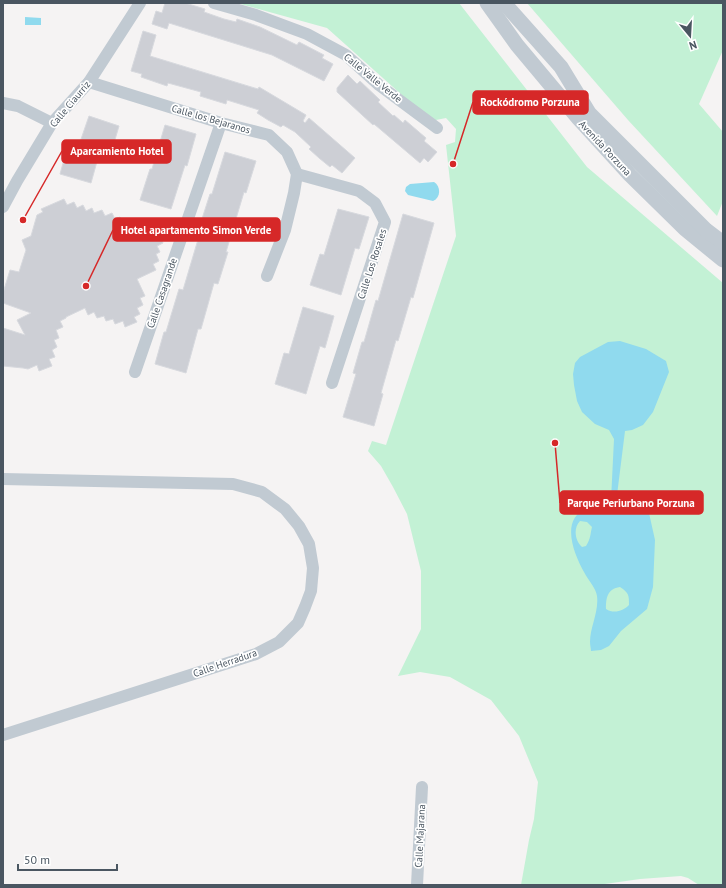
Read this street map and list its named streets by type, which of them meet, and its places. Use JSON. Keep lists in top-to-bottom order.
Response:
{
  "streets": {
    "street": [
      "Calle Valle Verde",
      "Calle Ciaurriz",
      "Calle los Bejaranos",
      "Avenida Porzuna",
      "Calle Los Rosales",
      "Calle Casagrande",
      "Calle Herradura",
      "Calle Majarana"
    ]
  },
  "crossings": [
    ["Calle Ciaurriz", "Calle los Bejaranos"],
    ["Calle los Bejaranos", "Calle Los Rosales"],
    ["Calle los Bejaranos", "Calle Casagrande"]
  ],
  "places": [
    "Rockódromo Porzuna",
    "Aparcamiento Hotel",
    "Hotel apartamento Simon Verde",
    "Parque Periurbano Porzuna"
  ],
  "scale_bar": "50 m",
  "north": "bottom"
}
